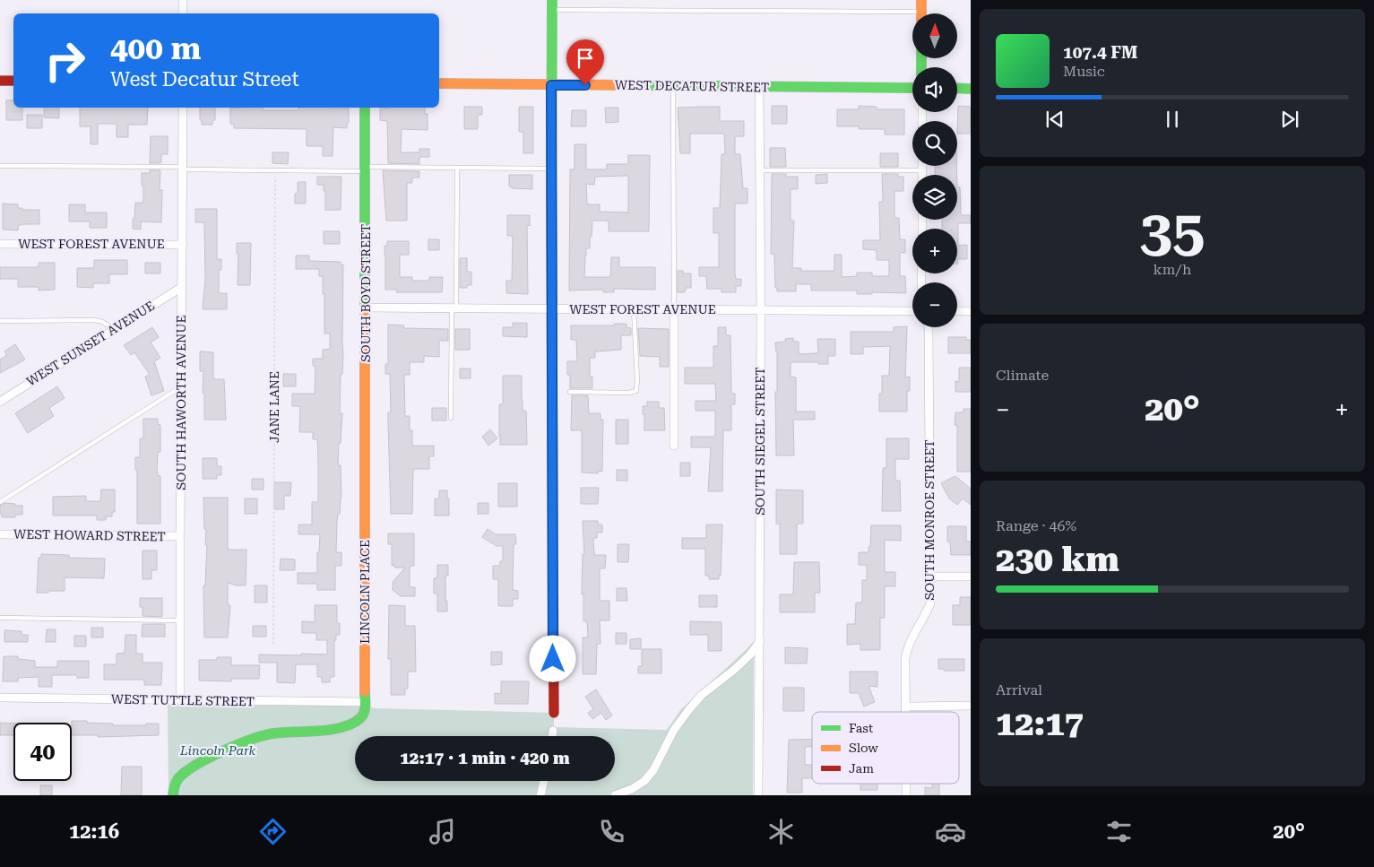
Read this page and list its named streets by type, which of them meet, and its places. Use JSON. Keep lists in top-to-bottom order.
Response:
{
  "streets": {
    "street": [
      "WEST DECATUR STREET",
      "WEST FOREST AVENUE",
      "SOUTH BOYD STREET",
      "WEST SUNSET AVENUE",
      "SOUTH HAWORTH AVENUE",
      "SOUTH SIEGEL STREET",
      "SOUTH MONROE STREET",
      "WEST HOWARD STREET",
      "LINCOLN PLACE",
      "WEST TUTTLE STREET"
    ],
    "path": ["JANE LANE"]
  },
  "crossings": [
    ["WEST DECATUR STREET", "SOUTH SIEGEL STREET"],
    ["WEST FOREST AVENUE", "SOUTH BOYD STREET"],
    ["WEST FOREST AVENUE", "SOUTH HAWORTH AVENUE"],
    ["WEST FOREST AVENUE", "SOUTH SIEGEL STREET"],
    ["SOUTH BOYD STREET", "LINCOLN PLACE"],
    ["WEST SUNSET AVENUE", "SOUTH HAWORTH AVENUE"],
    ["SOUTH HAWORTH AVENUE", "WEST HOWARD STREET"],
    ["SOUTH HAWORTH AVENUE", "WEST TUTTLE STREET"],
    ["LINCOLN PLACE", "WEST TUTTLE STREET"]
  ],
  "parks": ["Lincoln Park"],
  "legend": ["Fast", "Slow", "Jam"],
  "north": "top",
  "page": {
    "map_buttons": ["+", "−"],
    "turn": ["400 m", "West Decatur Street"],
    "song": ["107.4 FM", "Music"],
    "tile": [
      ["35", "km/h"],
      "Climate",
      ["Range · 46%", "230 km"],
      ["Arrival", "12:17"]
    ],
    "heat": ["−", "20°", "+"],
    "limit": "40",
    "trip": "12:17 · 1 min · 420 m",
    "tabs": ["12:16", "20°"]
  }
}
